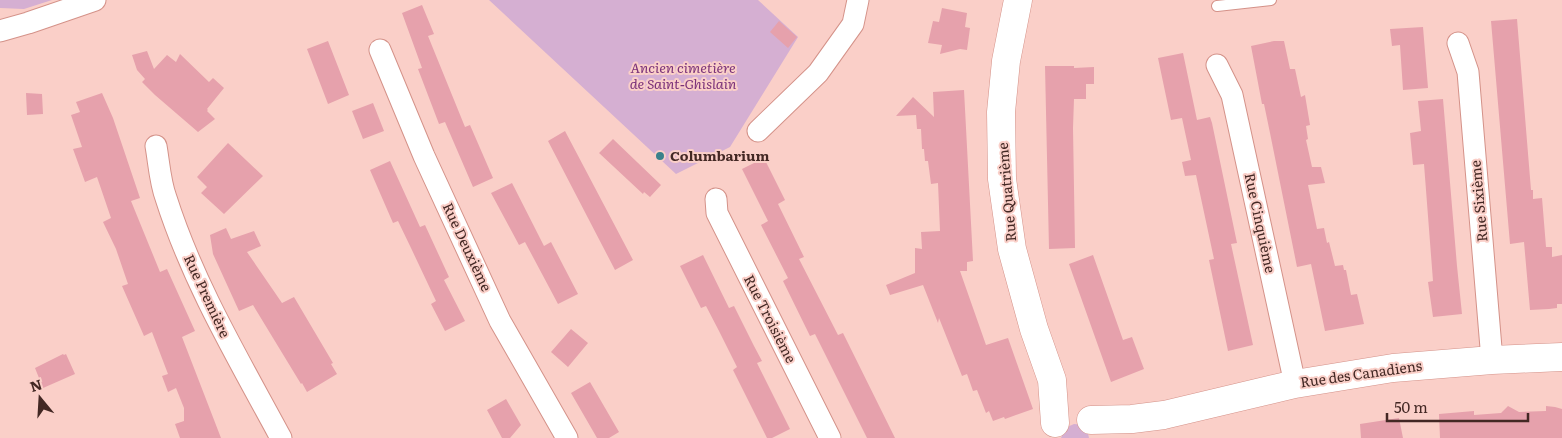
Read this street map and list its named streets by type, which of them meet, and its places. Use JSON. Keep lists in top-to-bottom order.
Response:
{
  "streets": {
    "street": [
      "Rue Quatrième",
      "Rue Sixième",
      "Rue Cinquième",
      "Rue Deuxième",
      "Rue Première",
      "Rue Troisième",
      "Rue des Canadiens"
    ]
  },
  "crossings": [
    ["Rue Quatrième", "Rue des Canadiens"],
    ["Rue Sixième", "Rue des Canadiens"],
    ["Rue Cinquième", "Rue des Canadiens"]
  ],
  "parks": ["Ancien cimetière de Saint-Ghislain"],
  "places": ["Columbarium"],
  "scale_bar": "50 m",
  "north": "top"
}
